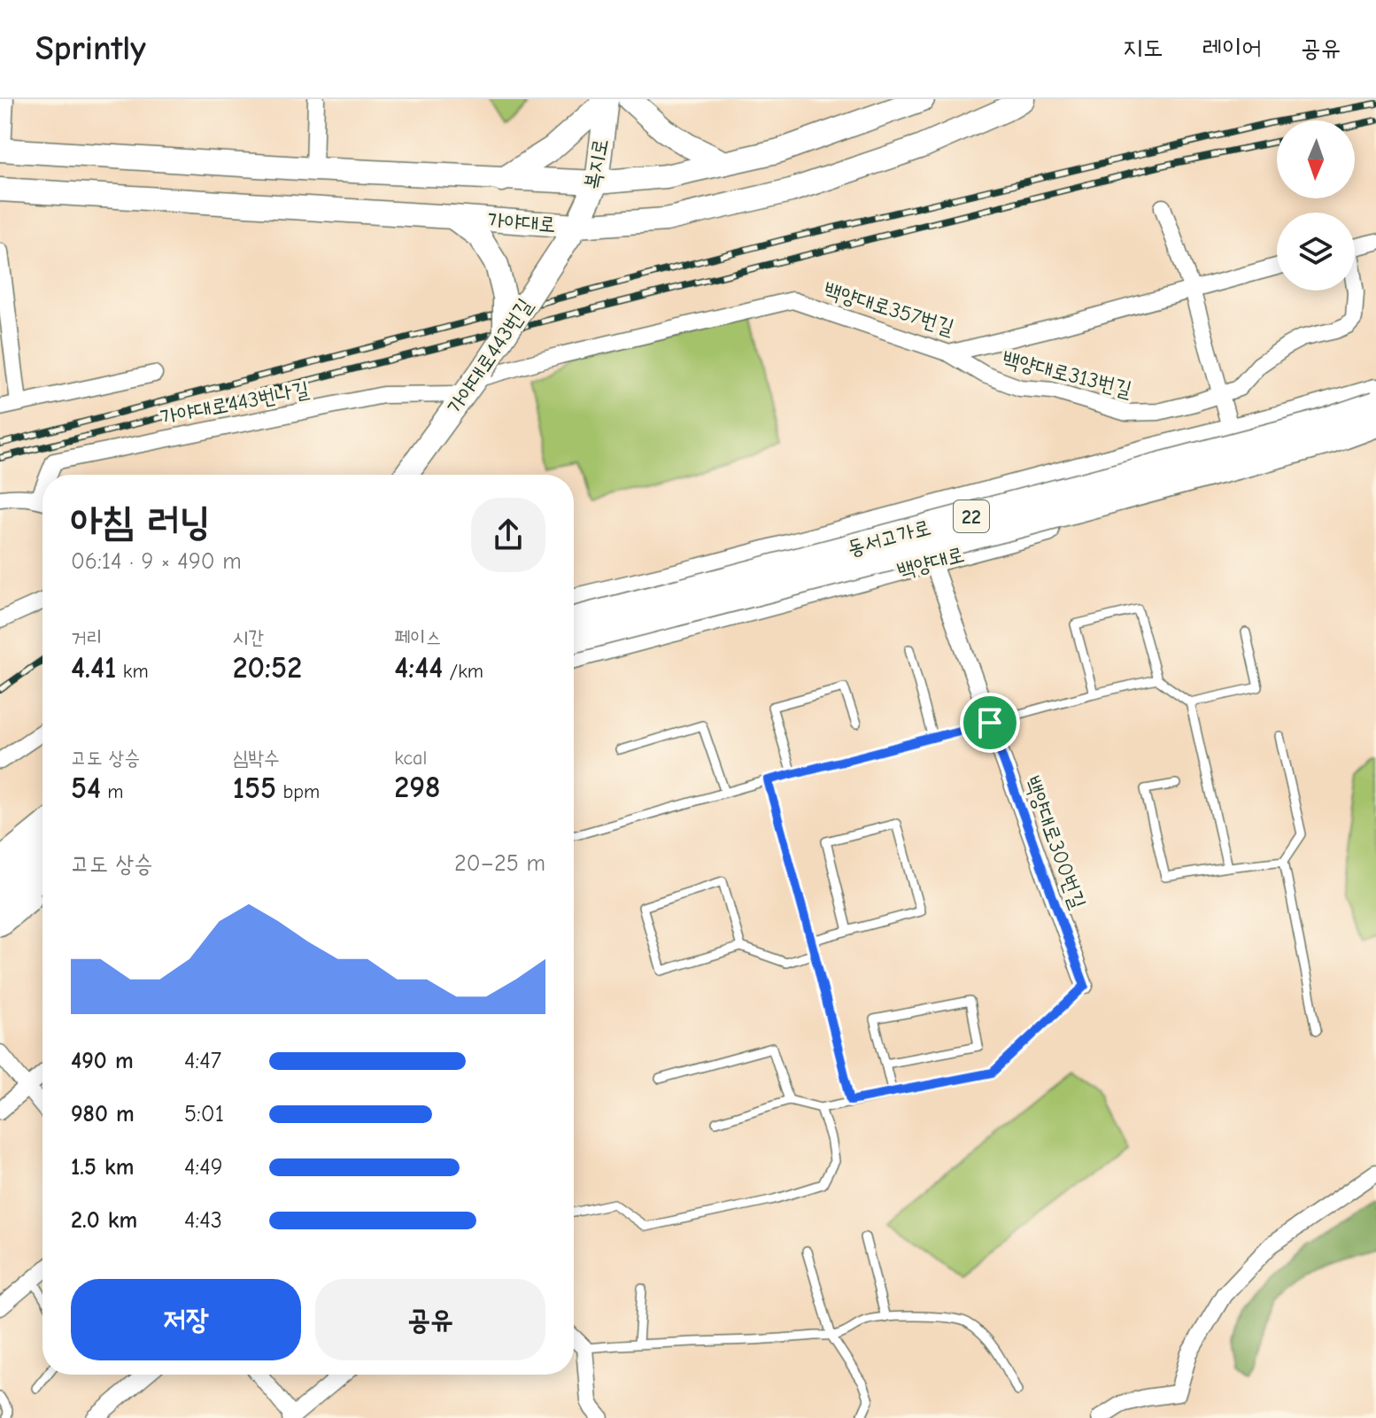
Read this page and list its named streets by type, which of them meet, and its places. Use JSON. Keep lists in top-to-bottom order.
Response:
{
  "streets": {
    "highway": ["22", "동서고가로"],
    "main road": [
      "복지로",
      "가야대로",
      "가야대로443번길",
      "백양대로"
    ],
    "street": [
      "백양대로357번길",
      "백양대로313번길",
      "가야대로443번나길",
      "백양대로300번길"
    ]
  },
  "crossings": [
    ["복지로", "가야대로"],
    ["복지로", "가야대로443번길"],
    ["가야대로", "가야대로443번길"],
    ["백양대로357번길", "가야대로443번길"],
    ["백양대로357번길", "백양대로313번길"],
    ["백양대로357번길", "가야대로443번나길"],
    ["가야대로443번길", "가야대로443번나길"],
    ["백양대로", "백양대로300번길"]
  ],
  "north": "bottom",
  "page": {
    "header": "Sprintly",
    "nav": ["지도", "레이어", "공유"],
    "heading": ["아침 러닝", "06:14 · 9 × 490 m"],
    "stats": [
      ["거리", "4.41 km"],
      ["시간", "20:52"],
      ["페이스", "4:44 /km"],
      ["고도 상승", "54 m"],
      ["심박수", "155 bpm"],
      ["kcal", "298"]
    ],
    "chart": ["고도 상승", "20–25 m"],
    "list": [
      {
        "name": "490 m",
        "note": "4:47"
      },
      {
        "name": "980 m",
        "note": "5:01"
      },
      {
        "name": "1.5 km",
        "note": "4:49"
      },
      {
        "name": "2.0 km",
        "note": "4:43"
      }
    ],
    "buttons": ["저장", "공유"]
  }
}
